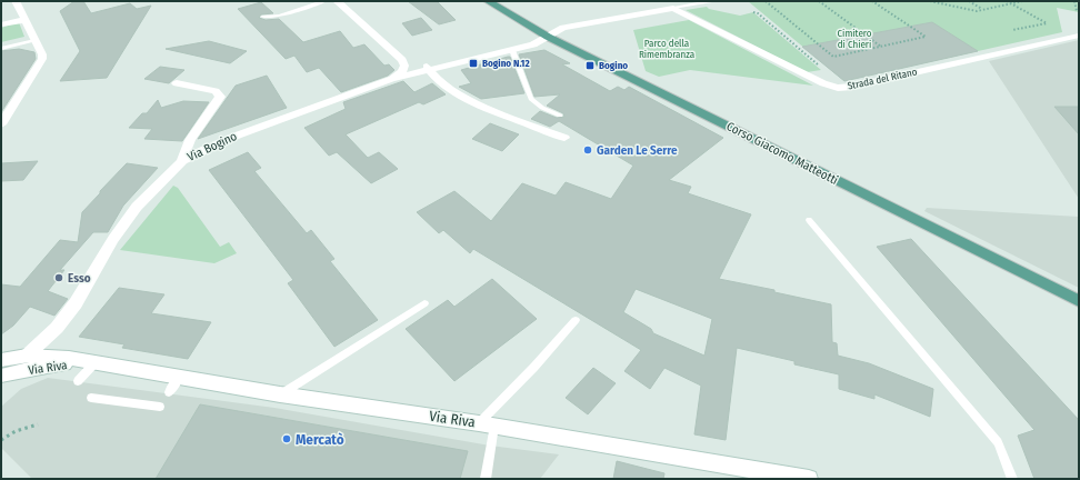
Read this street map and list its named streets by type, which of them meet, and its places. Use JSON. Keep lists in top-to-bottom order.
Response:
{
  "streets": {
    "main road": ["Corso Giacomo Matteotti"],
    "street": ["Strada del Ritano", "Via Bogino", "Via Riva"]
  },
  "crossings": [
    ["Strada del Ritano", "Via Bogino"],
    ["Via Bogino", "Corso Giacomo Matteotti"],
    ["Via Bogino", "Via Riva"]
  ],
  "parks": ["Cimitero di Chieri", "Parco della Rimembranza"],
  "places": {
    "transit": ["Bogino N.12", "Bogino"],
    "other": ["Garden Le Serre", "Esso", "Mercatò"]
  }
}
